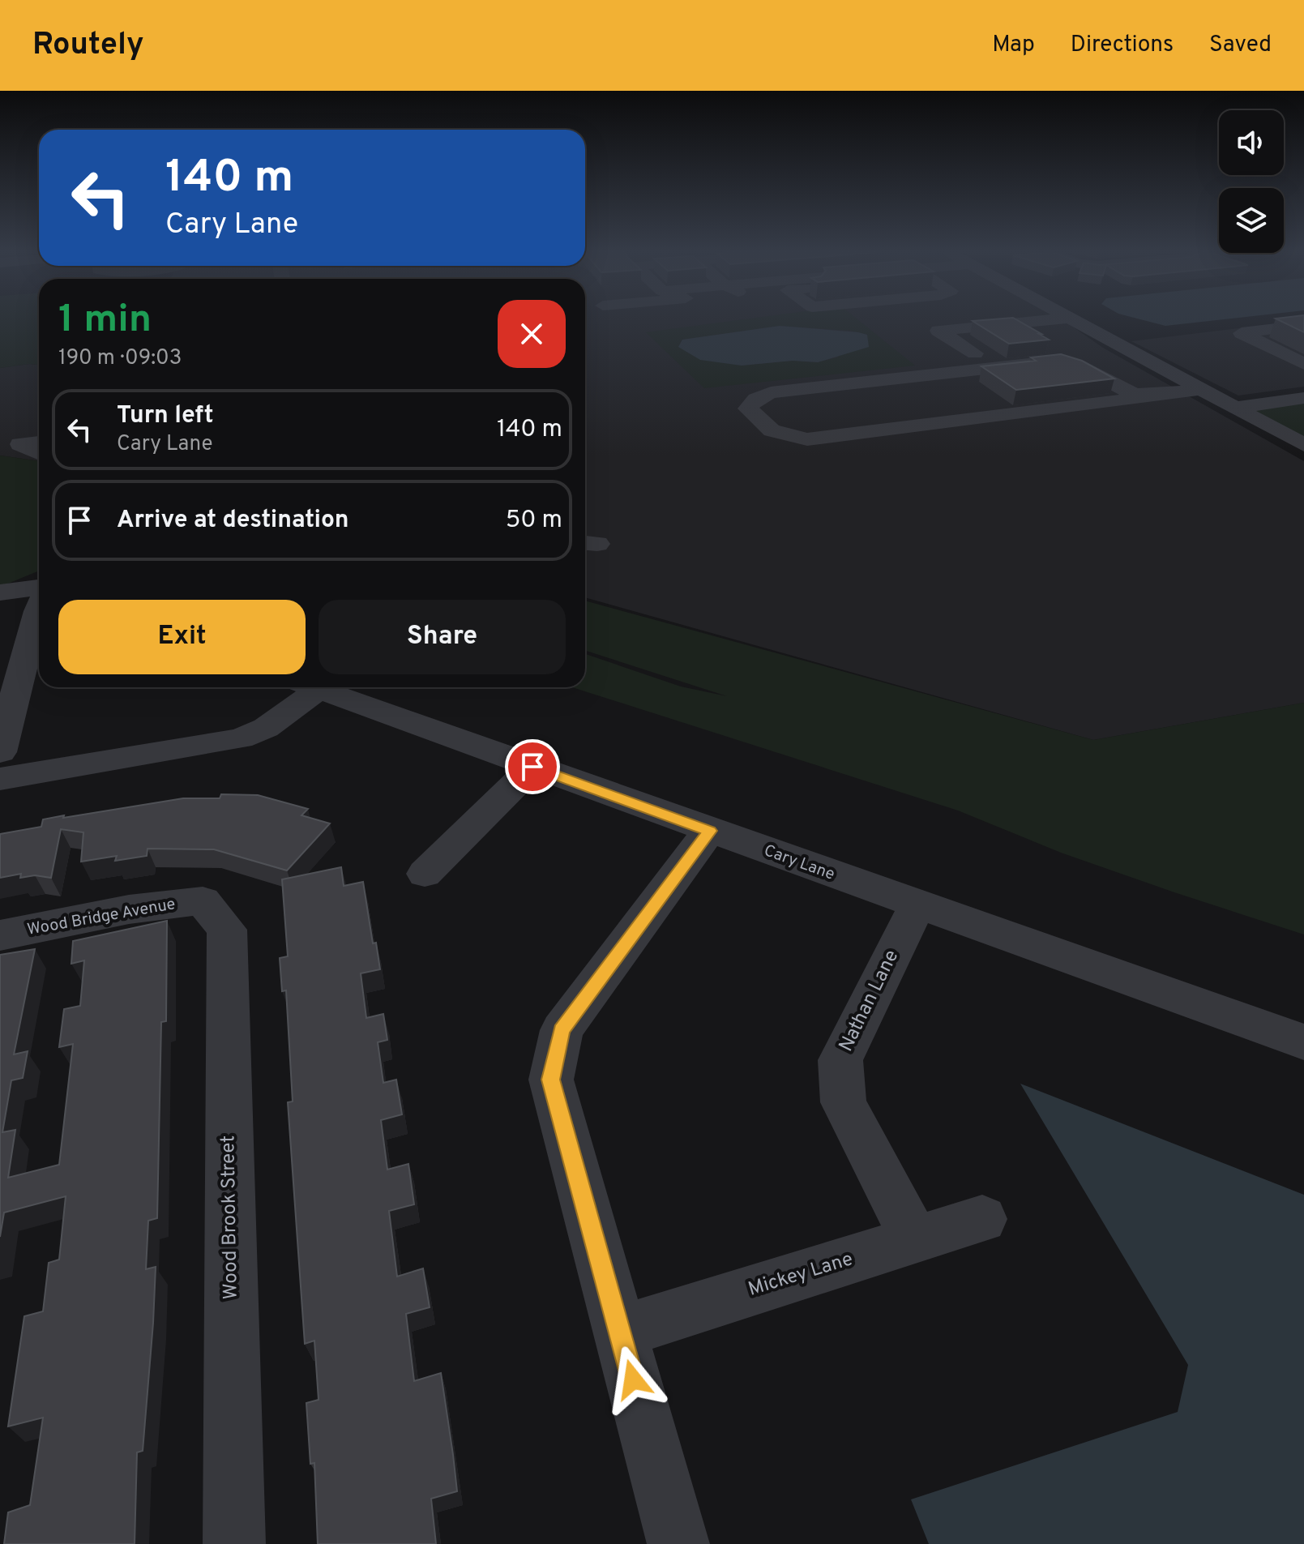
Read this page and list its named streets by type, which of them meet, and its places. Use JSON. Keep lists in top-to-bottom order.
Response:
{
  "streets": {
    "street": [
      "Cary Lane",
      "Wood Bridge Avenue",
      "Nathan Lane",
      "Wood Brook Street",
      "Mickey Lane"
    ]
  },
  "crossings": [
    ["Cary Lane", "Nathan Lane"],
    ["Wood Bridge Avenue", "Wood Brook Street"],
    ["Nathan Lane", "Mickey Lane"]
  ],
  "page": {
    "header": "Routely",
    "nav": ["Map", "Directions", "Saved"],
    "turn": ["140 m", "Cary Lane"],
    "heading": ["1 min", "190 m · 09:03"],
    "list": [
      {
        "name": "Turn left",
        "note": "Cary Lane",
        "value": "140 m"
      },
      {
        "name": "Arrive at destination",
        "value": "50 m"
      }
    ],
    "buttons": ["Exit", "Share"]
  }
}
